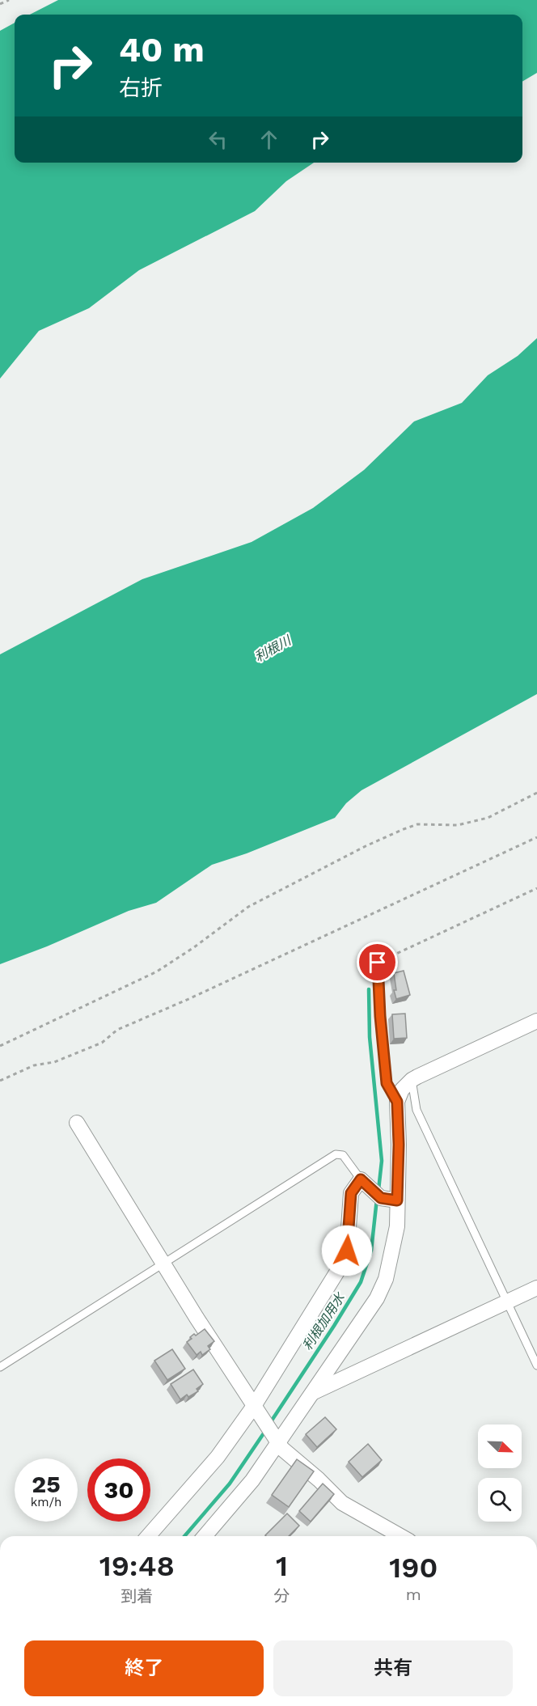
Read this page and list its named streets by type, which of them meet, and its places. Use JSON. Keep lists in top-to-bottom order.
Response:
{
  "water": ["利根川", "利根加用水"],
  "north": "bottom right",
  "page": {
    "turn": ["40 m", "右折"],
    "speed": "25 km/h",
    "limit": "30",
    "eta": [
      "19:48",
      "到着",
      "1",
      "分",
      "190",
      "m"
    ],
    "buttons": ["終了", "共有"]
  }
}
